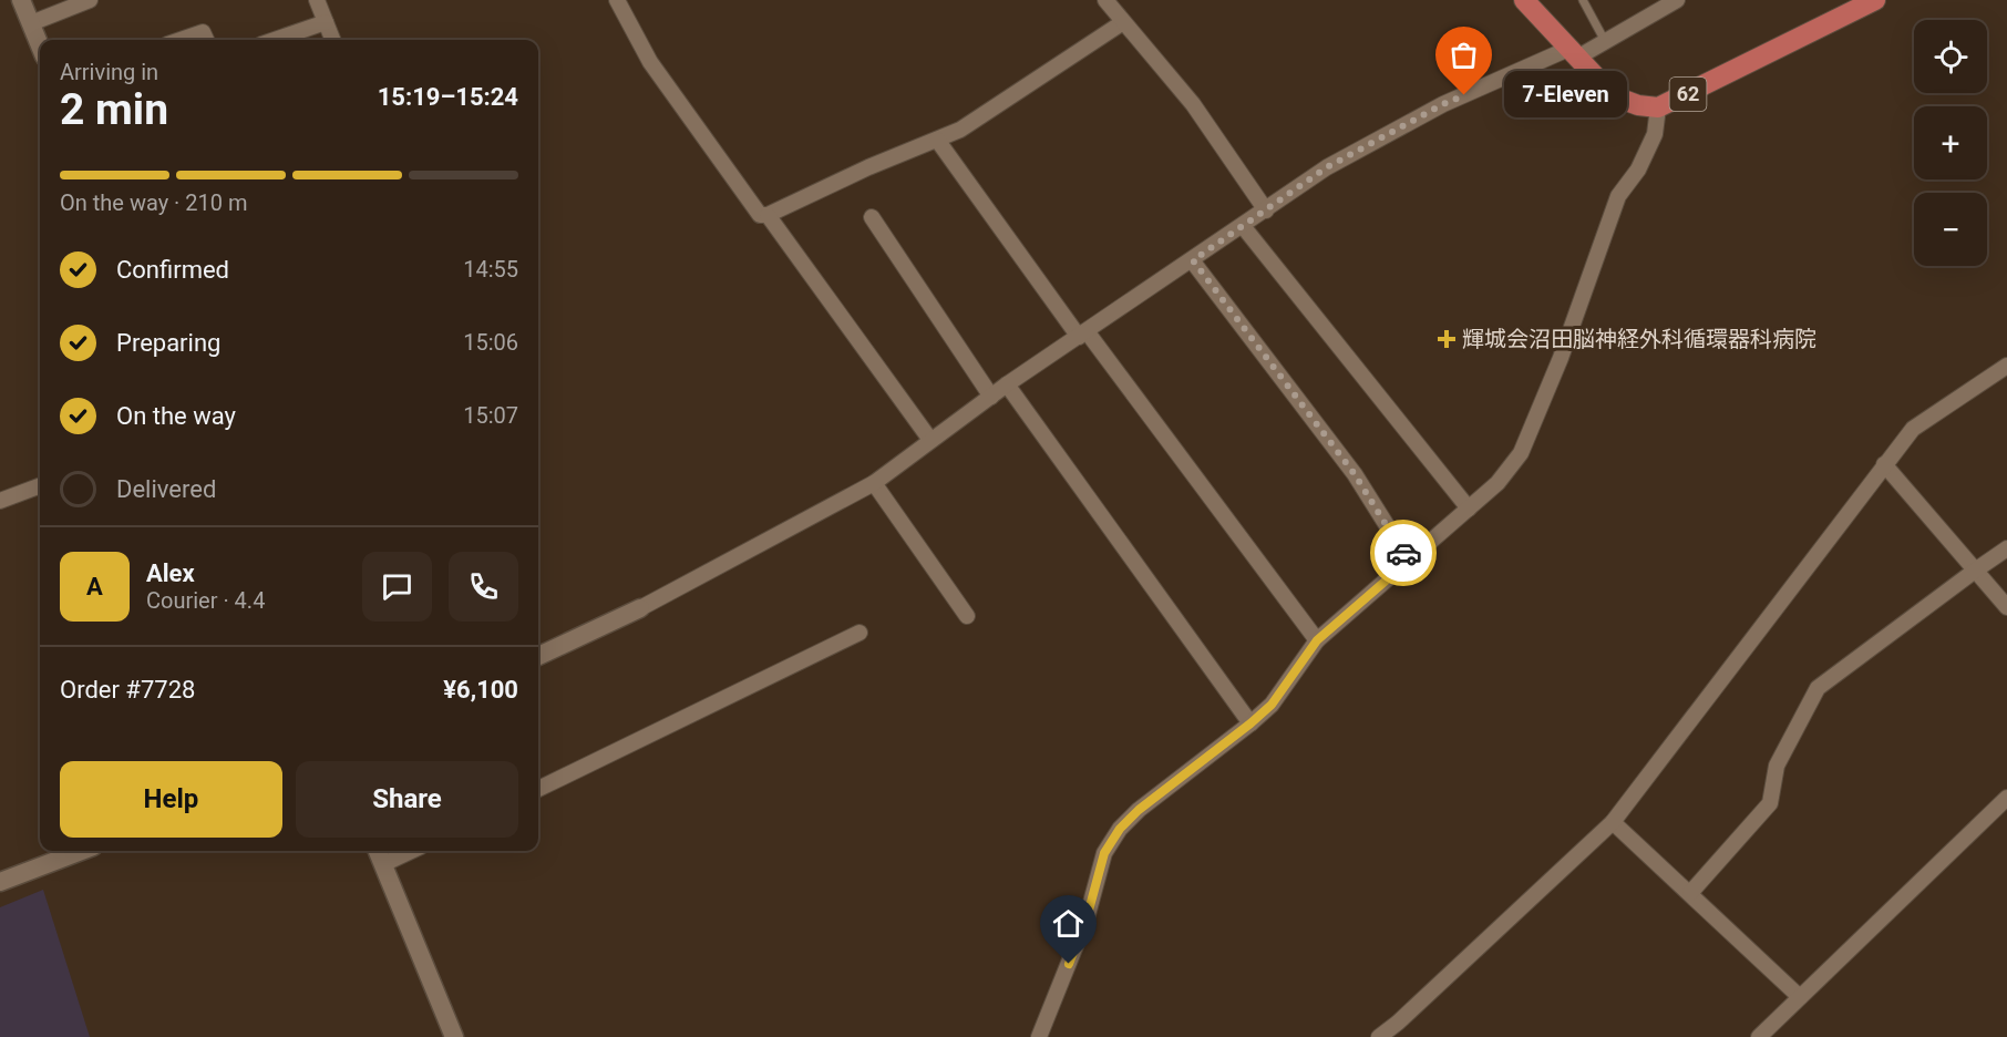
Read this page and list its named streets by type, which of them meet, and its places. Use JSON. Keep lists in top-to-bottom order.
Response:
{
  "streets": {
    "main road": ["62"]
  },
  "places": {
    "other": ["7-Eleven"],
    "health": ["輝城会沼田脳神経外科循環器科病院"]
  },
  "page": {
    "map_buttons": ["+", "−"],
    "heading": ["2 min", "Arriving in", "15:19–15:24"],
    "panel": [
      "Alex",
      "Courier · 4.4",
      "Order #7728",
      "¥6,100"
    ],
    "bubble": "7-Eleven",
    "bar": "On the way · 210 m",
    "list": [
      ["Confirmed", "14:55"],
      ["Preparing", "15:06"],
      ["On the way", "15:07"],
      "Delivered"
    ],
    "round": "A",
    "buttons": ["Help", "Share"]
  }
}
